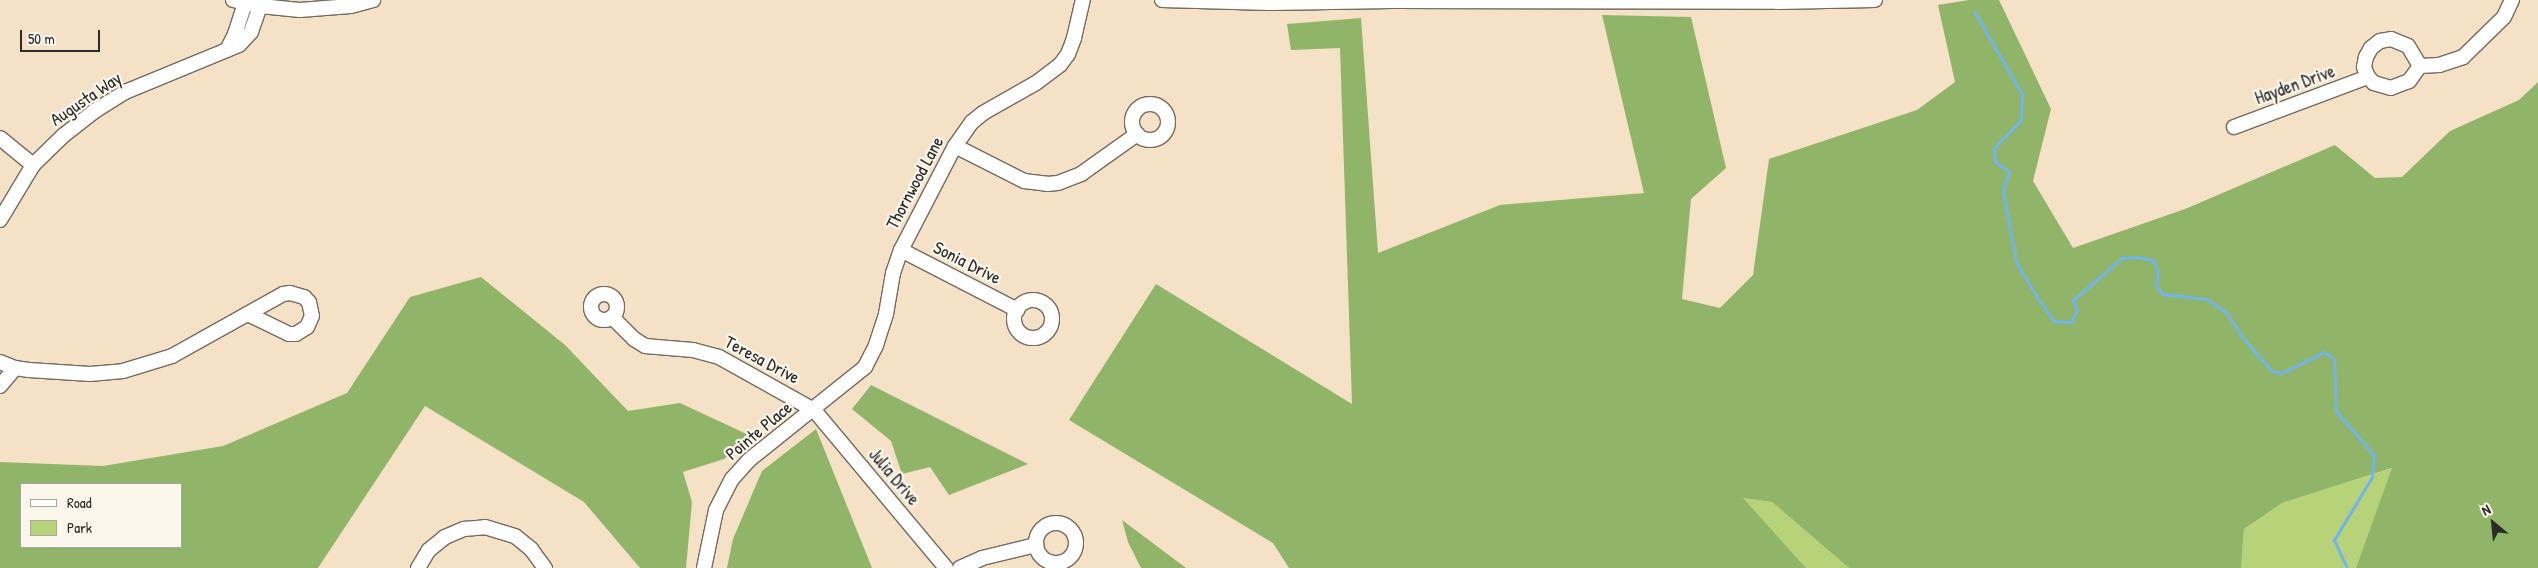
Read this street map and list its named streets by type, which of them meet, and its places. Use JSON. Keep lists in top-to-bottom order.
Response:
{
  "streets": {
    "street": [
      "Hayden Drive",
      "Augusta Way",
      "Thornwood Lane",
      "Sonia Drive",
      "Teresa Drive",
      "Pointe Place",
      "Julia Drive"
    ]
  },
  "crossings": [
    ["Thornwood Lane", "Sonia Drive"],
    ["Thornwood Lane", "Teresa Drive"],
    ["Thornwood Lane", "Pointe Place"],
    ["Thornwood Lane", "Julia Drive"],
    ["Teresa Drive", "Pointe Place"],
    ["Teresa Drive", "Julia Drive"],
    ["Pointe Place", "Julia Drive"]
  ],
  "legend": ["Road", "Park"],
  "scale_bar": "50 m",
  "north": "top left"
}
